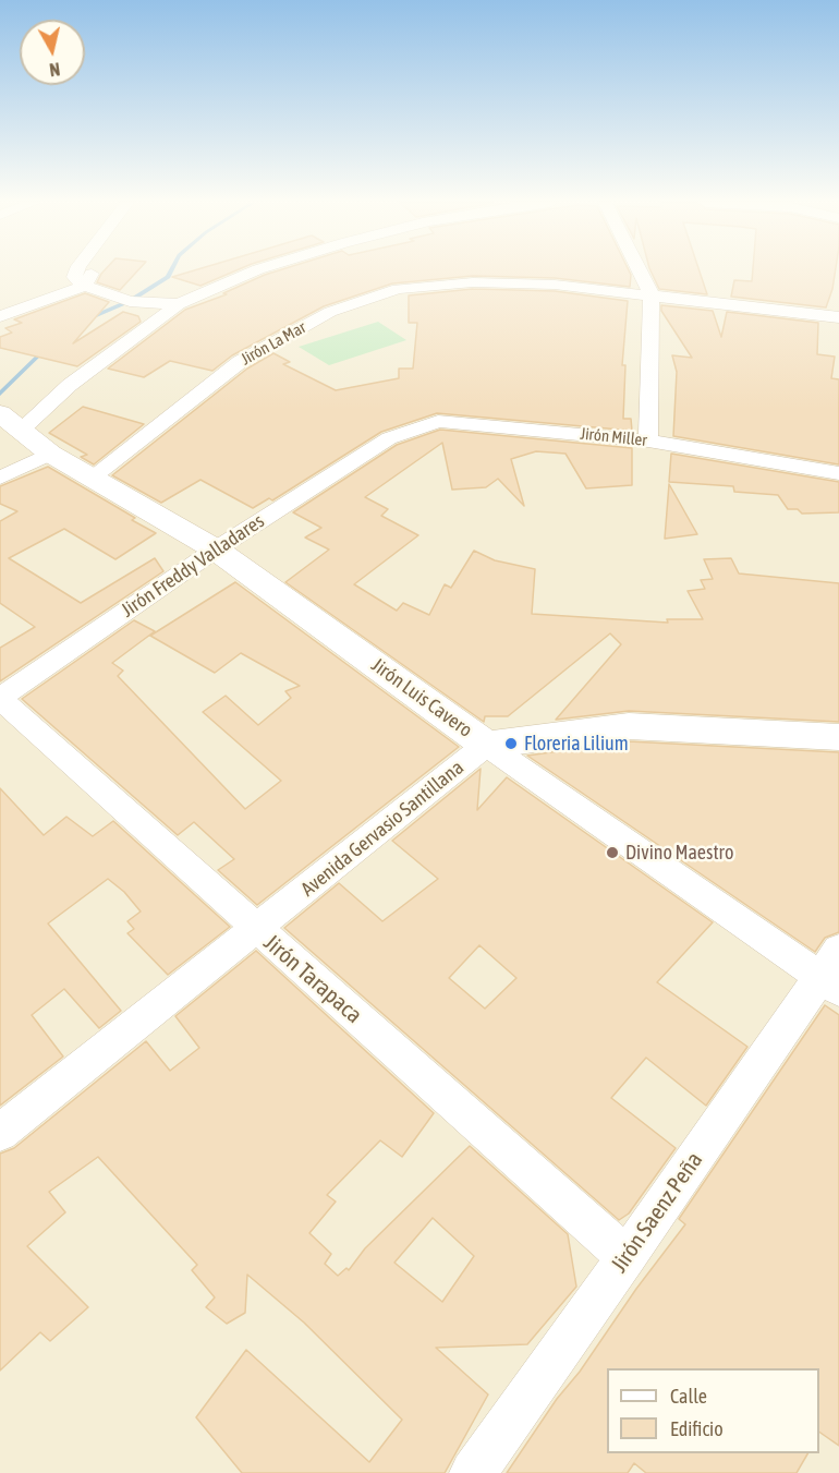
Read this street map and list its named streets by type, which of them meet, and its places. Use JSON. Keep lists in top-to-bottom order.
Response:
{
  "streets": {
    "street": [
      "Jirón La Mar",
      "Jirón Miller",
      "Jirón Freddy Valladares",
      "Jirón Luis Cavero",
      "Avenida Gervasio Santillana",
      "Jirón Tarapaca",
      "Jirón Saenz Peña"
    ]
  },
  "crossings": [
    ["Jirón La Mar", "Jirón Luis Cavero"],
    ["Jirón Miller", "Jirón Freddy Valladares"],
    ["Jirón Freddy Valladares", "Jirón Luis Cavero"],
    ["Jirón Freddy Valladares", "Jirón Tarapaca"],
    ["Jirón Luis Cavero", "Avenida Gervasio Santillana"],
    ["Jirón Luis Cavero", "Jirón Saenz Peña"],
    ["Avenida Gervasio Santillana", "Jirón Tarapaca"],
    ["Jirón Tarapaca", "Jirón Saenz Peña"]
  ],
  "places": ["Floreria Lilium", "Divino Maestro"],
  "legend": ["Calle", "Edificio"],
  "north": "bottom"
}
